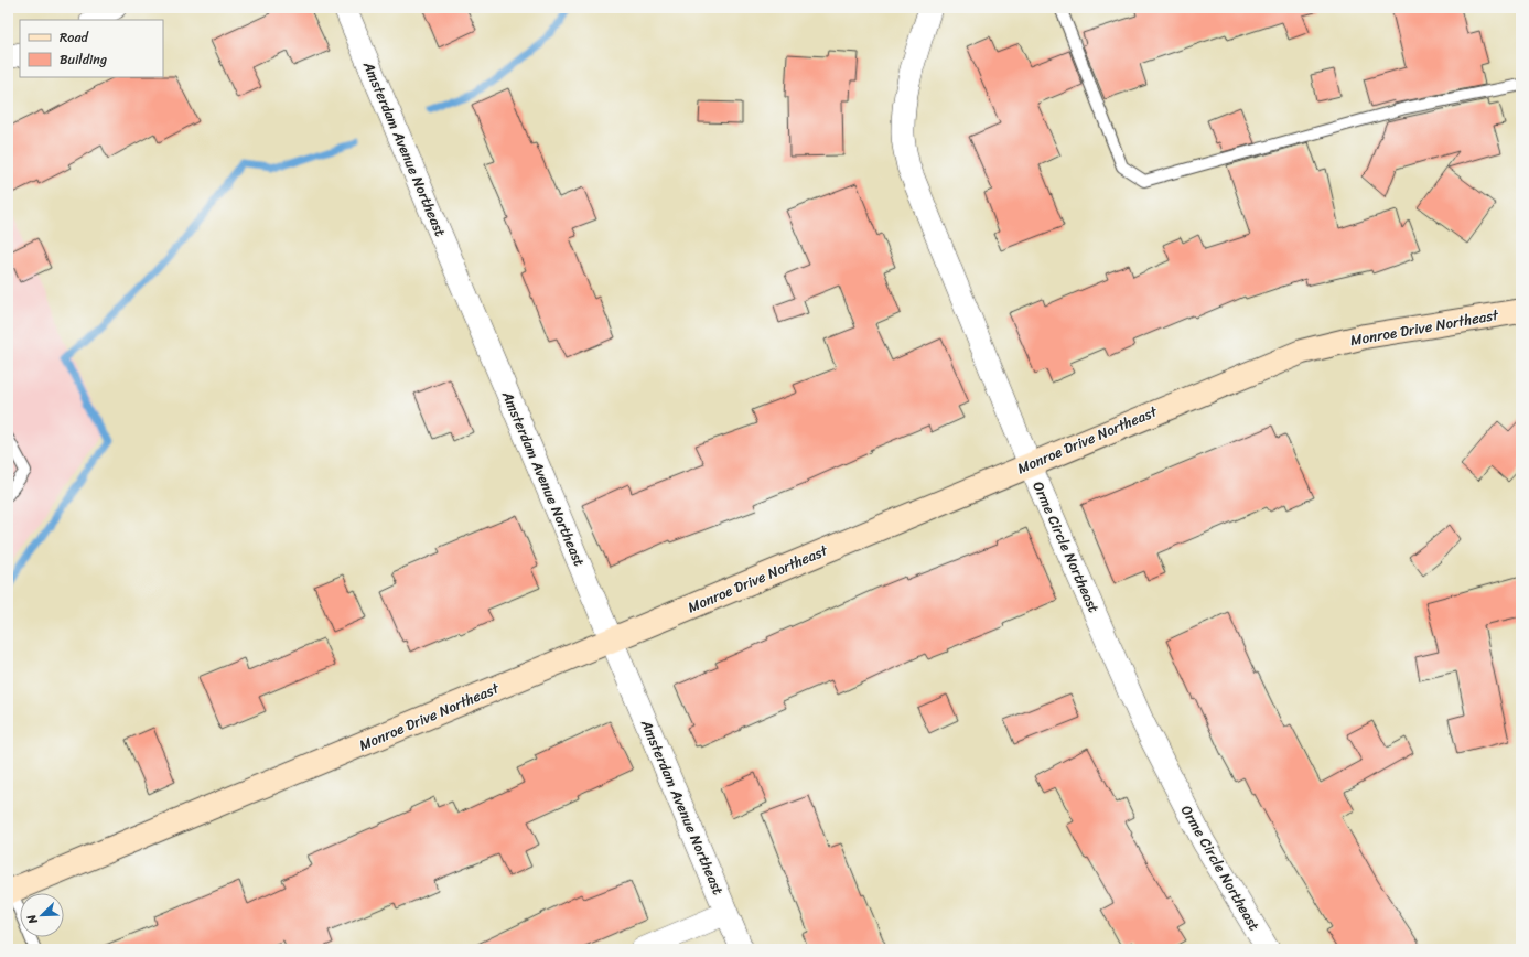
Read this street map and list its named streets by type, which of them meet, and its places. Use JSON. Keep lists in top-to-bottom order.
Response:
{
  "streets": {
    "main road": ["Monroe Drive Northeast"],
    "street": ["Amsterdam Avenue Northeast", "Orme Circle Northeast"]
  },
  "crossings": [
    ["Amsterdam Avenue Northeast", "Monroe Drive Northeast"],
    ["Monroe Drive Northeast", "Orme Circle Northeast"]
  ],
  "legend": ["Road", "Building"],
  "north": "bottom left"
}
